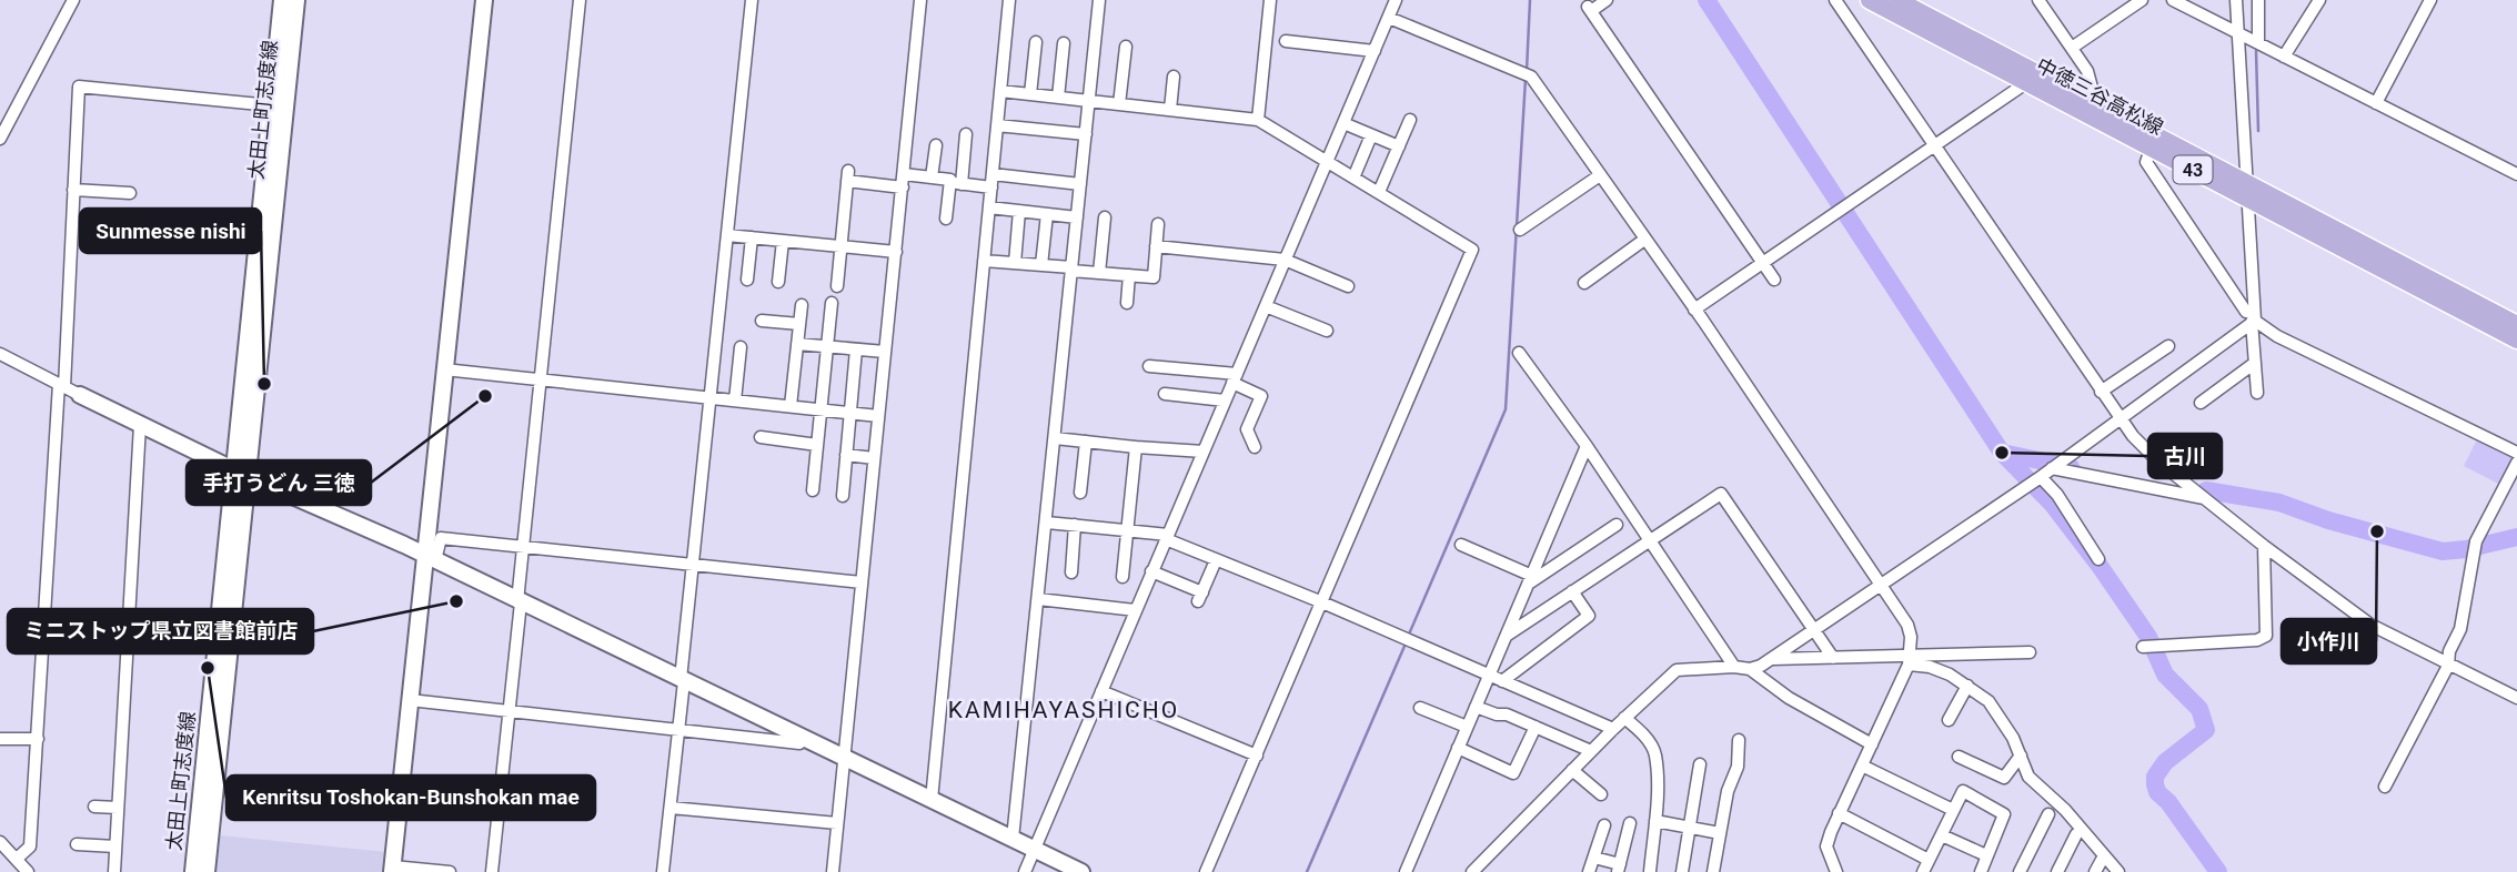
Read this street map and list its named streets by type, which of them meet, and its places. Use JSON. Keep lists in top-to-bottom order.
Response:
{
  "streets": {
    "main road": ["中徳三谷高松線", "43"],
    "street": ["太田上町志度線"]
  },
  "districts": ["KAMIHAYASHICHO"],
  "places": [
    "Sunmesse nishi",
    "手打うどん 三徳",
    "古川",
    "小作川",
    "ミニストップ県立図書館前店",
    "Kenritsu Toshokan-Bunshokan mae"
  ]
}
